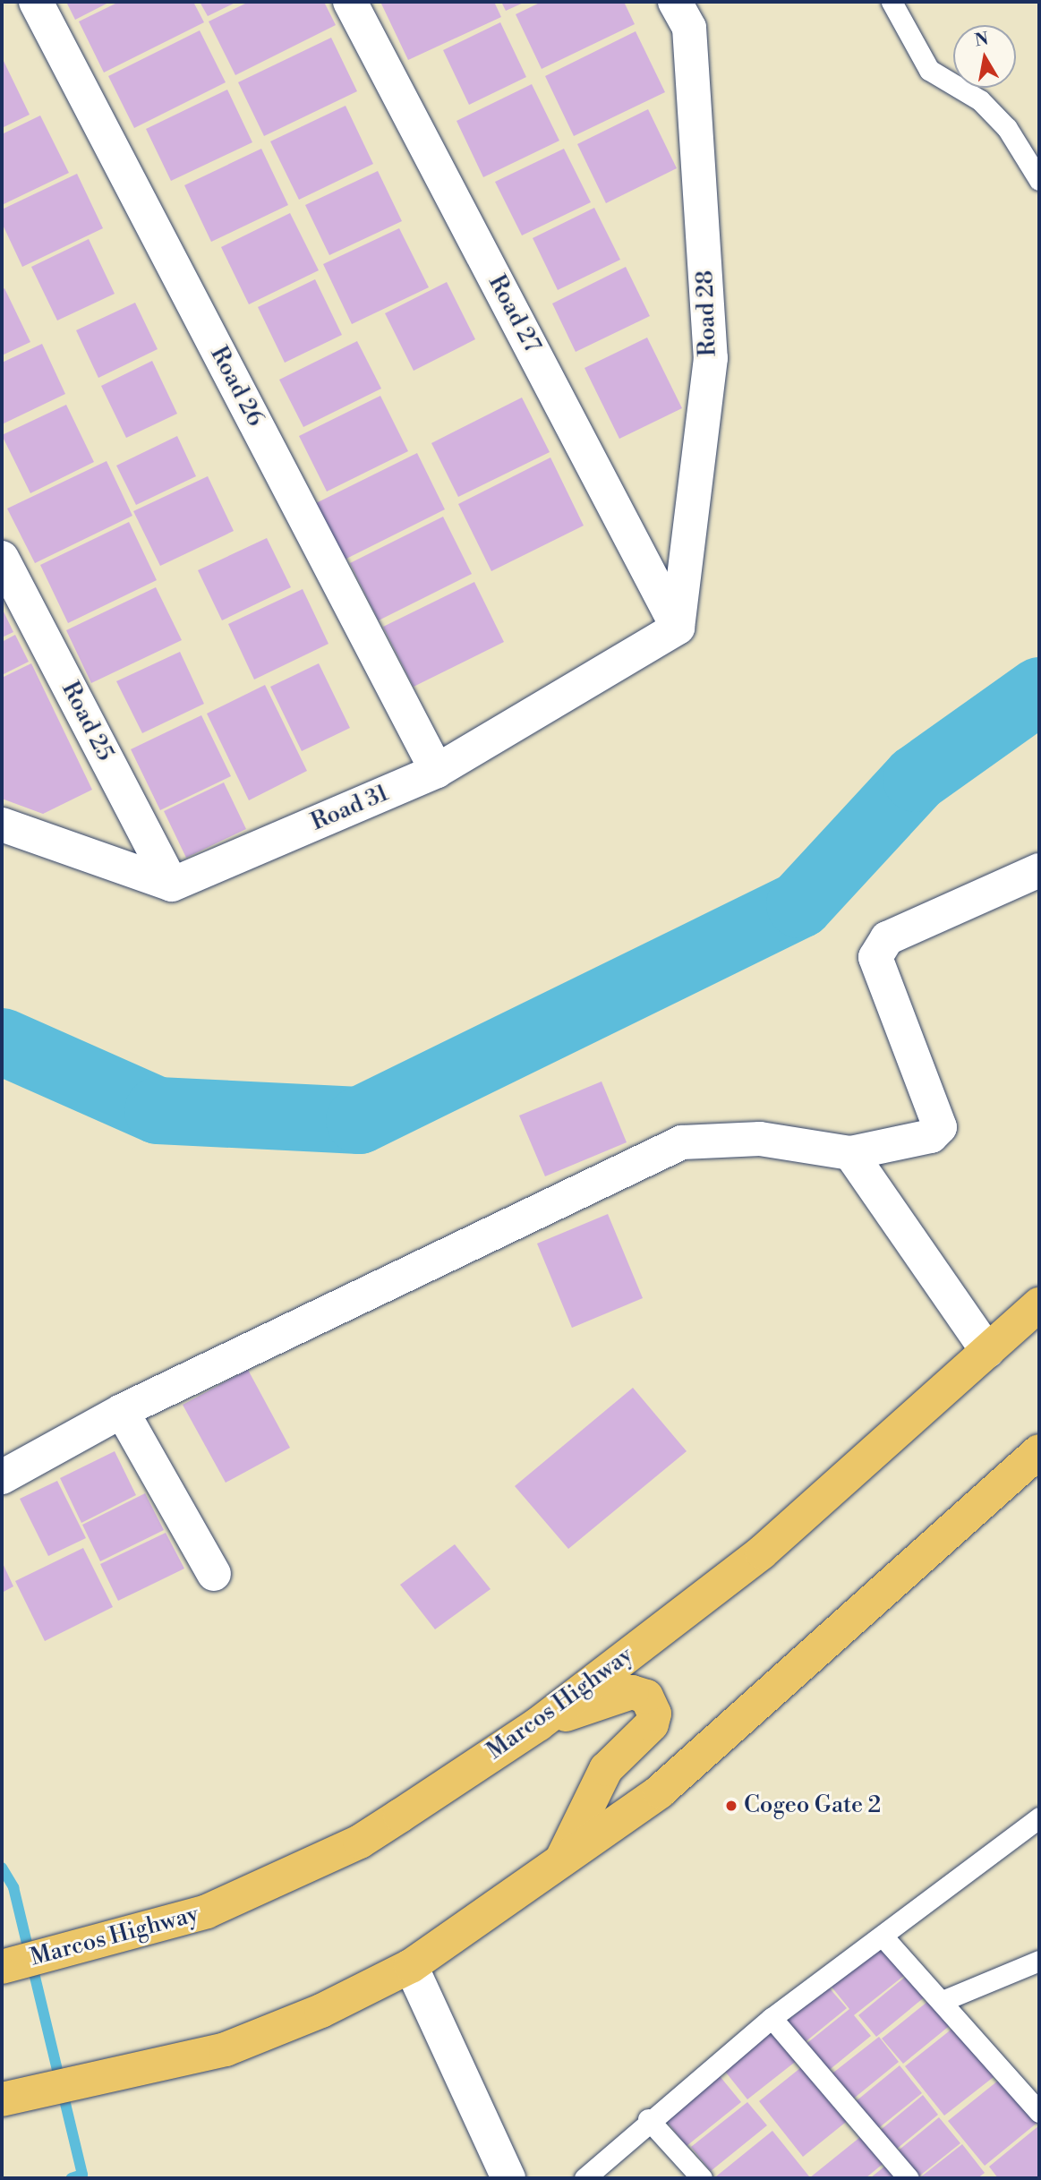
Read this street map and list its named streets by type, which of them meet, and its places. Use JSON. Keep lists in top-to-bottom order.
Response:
{
  "streets": {
    "main road": ["Marcos Highway"],
    "street": [
      "Road 28",
      "Road 27",
      "Road 26",
      "Road 25",
      "Road 31"
    ]
  },
  "crossings": [
    ["Road 28", "Road 27"],
    ["Road 28", "Road 31"],
    ["Road 27", "Road 31"],
    ["Road 26", "Road 31"],
    ["Road 25", "Road 31"]
  ],
  "places": ["Cogeo Gate 2"],
  "north": "top"
}
